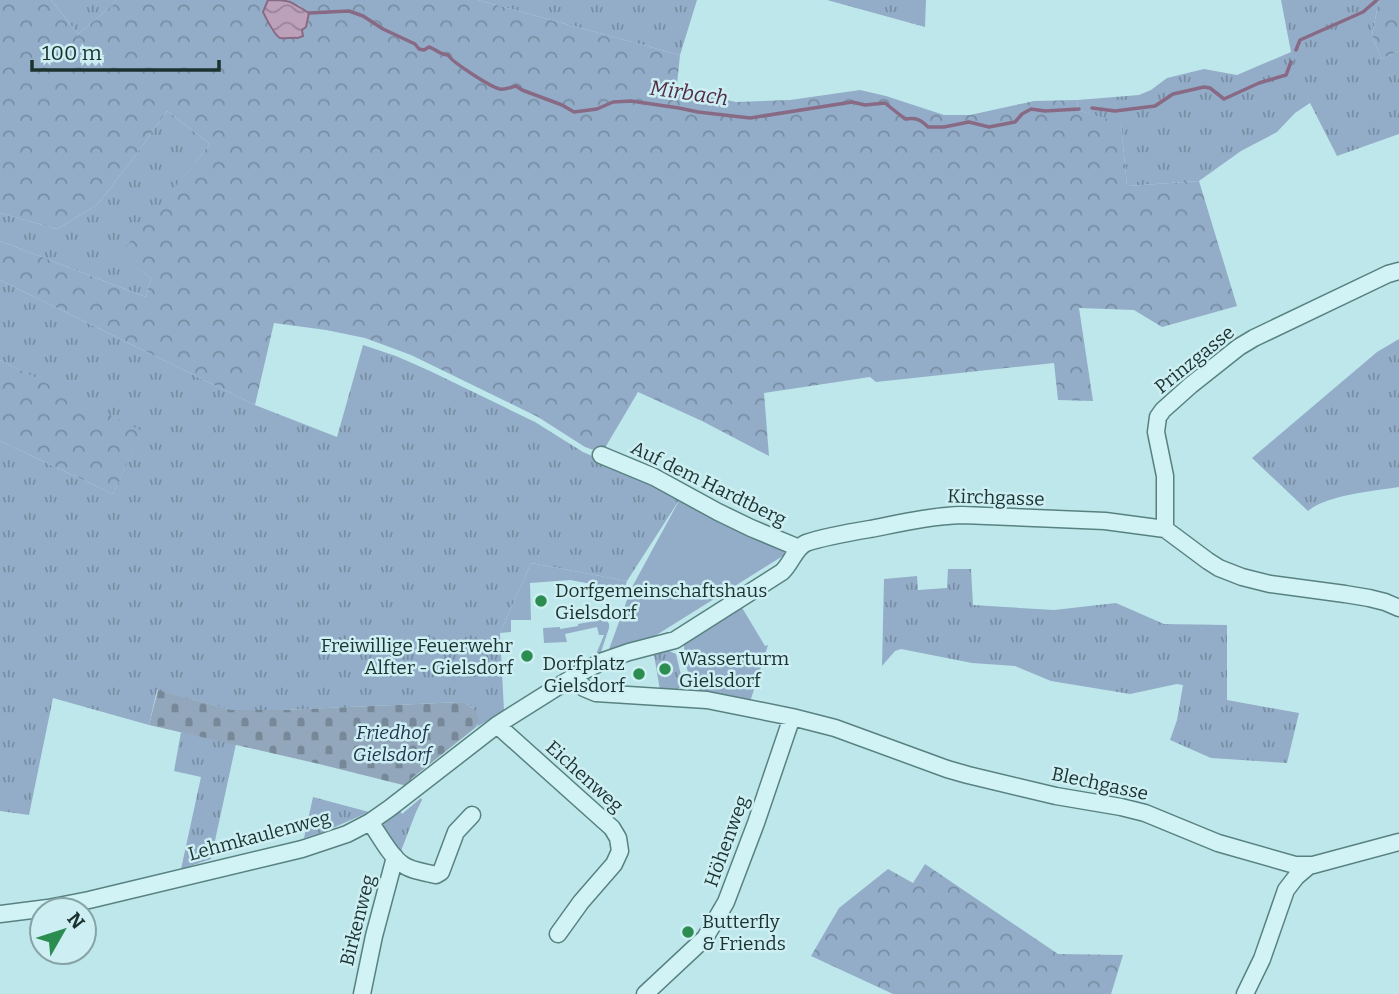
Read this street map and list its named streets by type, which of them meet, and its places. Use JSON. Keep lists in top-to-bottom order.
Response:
{
  "streets": {
    "street": [
      "Prinzgasse",
      "Auf dem Hardtberg",
      "Kirchgasse",
      "Eichenweg",
      "Blechgasse",
      "Lehmkaulenweg",
      "Höhenweg",
      "Birkenweg"
    ]
  },
  "crossings": [
    ["Prinzgasse", "Kirchgasse"],
    ["Auf dem Hardtberg", "Kirchgasse"],
    ["Eichenweg", "Lehmkaulenweg"],
    ["Blechgasse", "Lehmkaulenweg"],
    ["Blechgasse", "Höhenweg"],
    ["Lehmkaulenweg", "Birkenweg"]
  ],
  "water": ["Mirbach"],
  "parks": ["Friedhof Gielsdorf"],
  "places": [
    "Dorfgemeinschaftshaus Gielsdorf",
    "Freiwillige Feuerwehr Alfter - Gielsdorf",
    "Wasserturm Gielsdorf",
    "Dorfplatz Gielsdorf",
    "Butterfly & Friends"
  ],
  "scale_bar": "100 m",
  "north": "top right"
}
